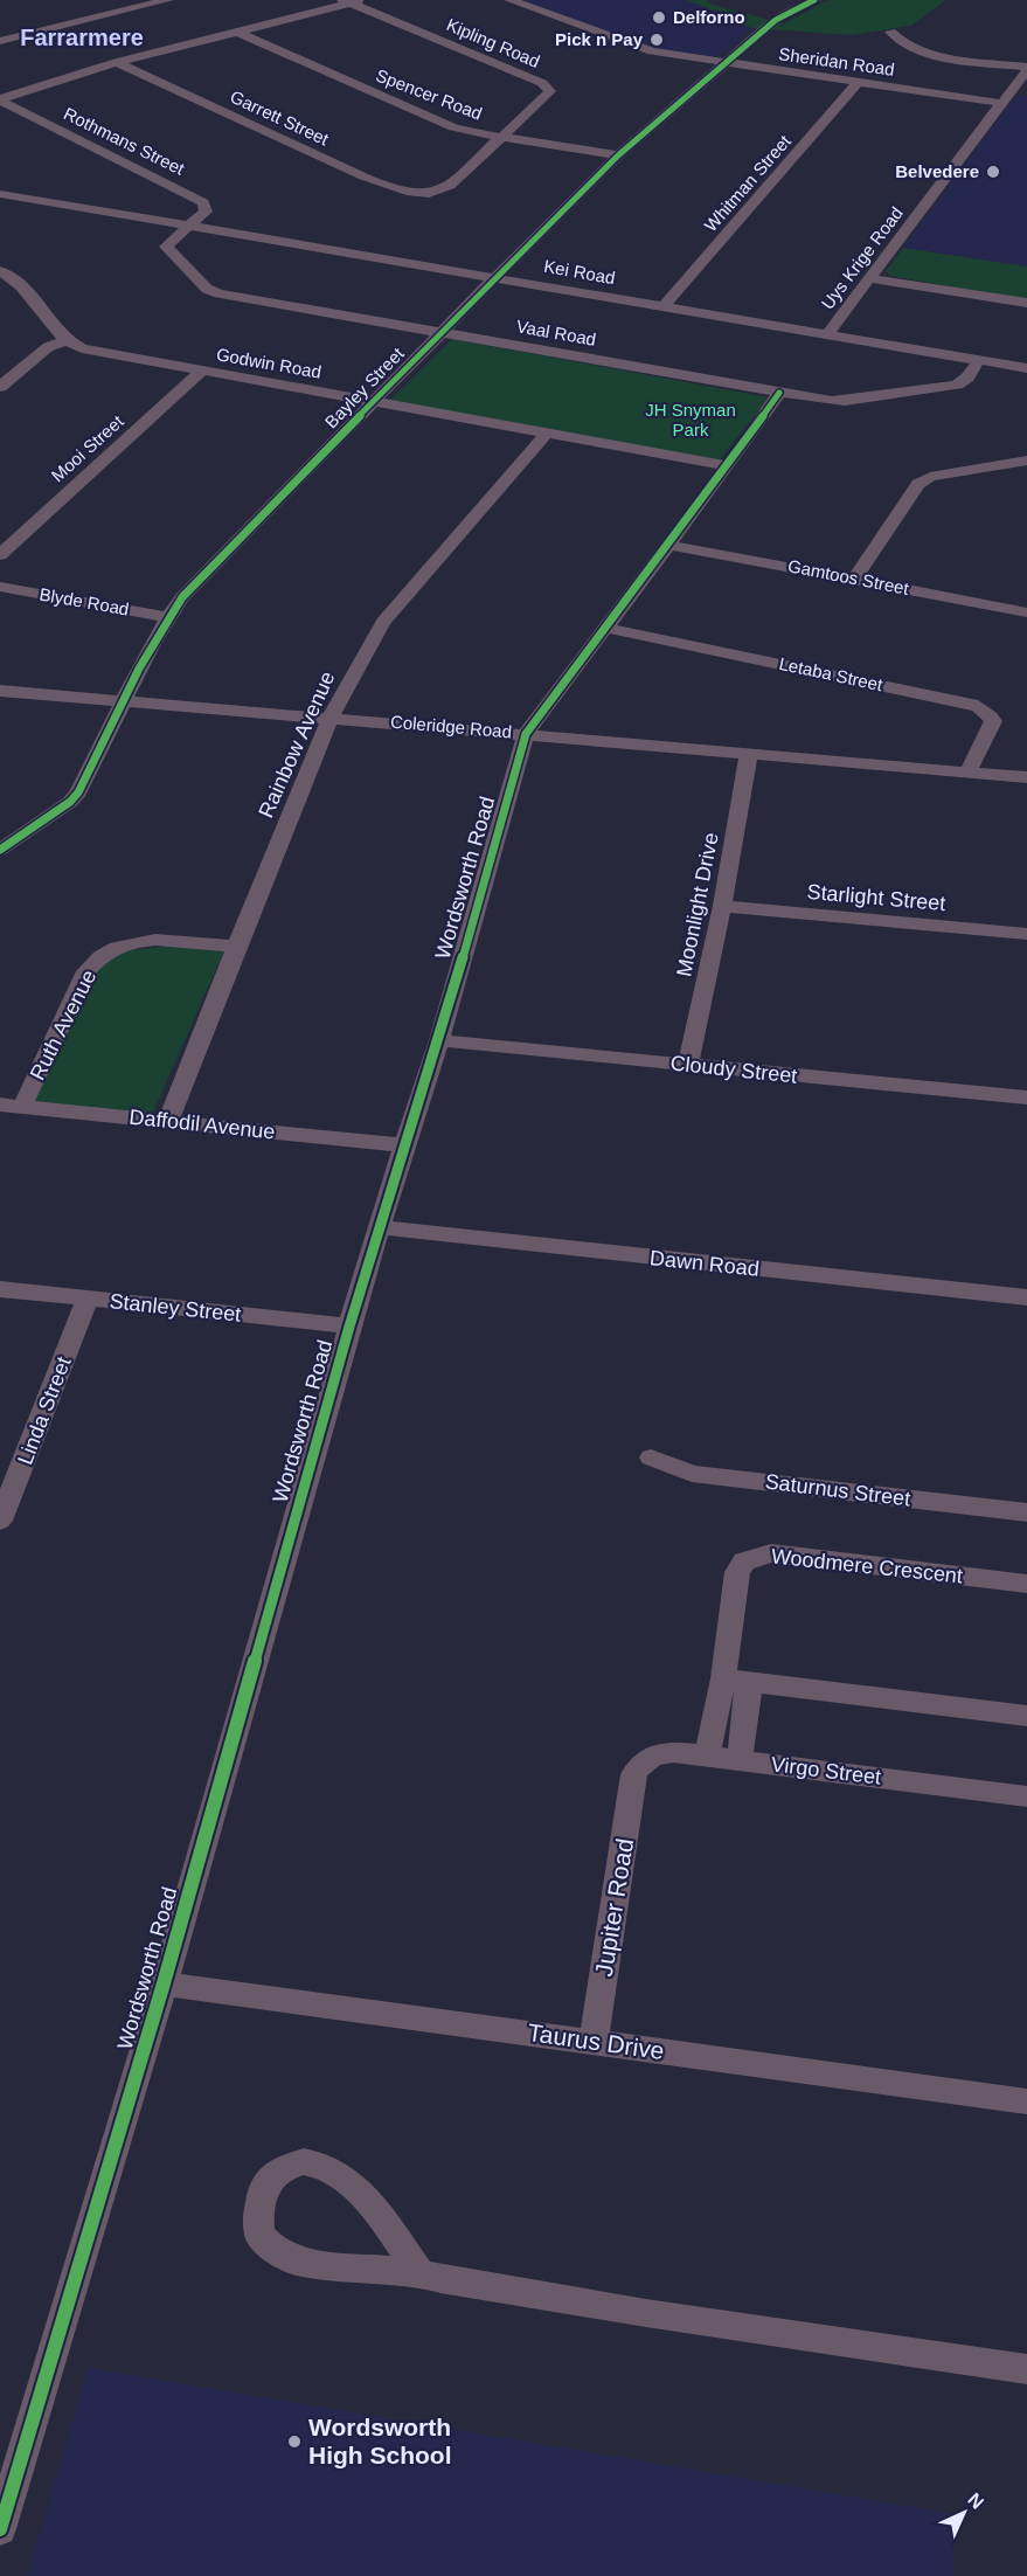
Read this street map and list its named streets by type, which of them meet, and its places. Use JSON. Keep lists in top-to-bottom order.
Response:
{
  "streets": {
    "street": [
      "Kipling Road",
      "Sheridan Road",
      "Spencer Road",
      "Garrett Street",
      "Rothmans Street",
      "Whitman Street",
      "Uys Krige Road",
      "Kei Road",
      "Vaal Road",
      "Godwin Road",
      "Bayley Street",
      "Mooi Street",
      "Gamtoos Street",
      "Blyde Road",
      "Letaba Street",
      "Coleridge Road",
      "Rainbow Avenue",
      "Wordsworth Road",
      "Starlight Street",
      "Moonlight Drive",
      "Ruth Avenue",
      "Cloudy Street",
      "Daffodil Avenue",
      "Dawn Road",
      "Stanley Street",
      "Linda Street",
      "Saturnus Street",
      "Woodmere Crescent",
      "Virgo Street",
      "Jupiter Road",
      "Taurus Drive"
    ]
  },
  "crossings": [
    ["Kipling Road", "Spencer Road"],
    ["Kipling Road", "Garrett Street"],
    ["Sheridan Road", "Whitman Street"],
    ["Sheridan Road", "Uys Krige Road"],
    ["Sheridan Road", "Bayley Street"],
    ["Spencer Road", "Garrett Street"],
    ["Spencer Road", "Bayley Street"],
    ["Rothmans Street", "Kei Road"],
    ["Rothmans Street", "Vaal Road"],
    ["Whitman Street", "Kei Road"],
    ["Uys Krige Road", "Kei Road"],
    ["Kei Road", "Vaal Road"],
    ["Kei Road", "Bayley Street"],
    ["Vaal Road", "Bayley Street"],
    ["Vaal Road", "Wordsworth Road"],
    ["Godwin Road", "Bayley Street"],
    ["Godwin Road", "Mooi Street"],
    ["Godwin Road", "Rainbow Avenue"],
    ["Godwin Road", "Wordsworth Road"],
    ["Bayley Street", "Blyde Road"],
    ["Bayley Street", "Coleridge Road"],
    ["Gamtoos Street", "Wordsworth Road"],
    ["Letaba Street", "Coleridge Road"],
    ["Letaba Street", "Wordsworth Road"],
    ["Coleridge Road", "Rainbow Avenue"],
    ["Coleridge Road", "Wordsworth Road"],
    ["Coleridge Road", "Moonlight Drive"],
    ["Rainbow Avenue", "Ruth Avenue"],
    ["Rainbow Avenue", "Daffodil Avenue"],
    ["Wordsworth Road", "Cloudy Street"],
    ["Wordsworth Road", "Daffodil Avenue"],
    ["Wordsworth Road", "Dawn Road"],
    ["Wordsworth Road", "Stanley Street"],
    ["Wordsworth Road", "Taurus Drive"],
    ["Starlight Street", "Moonlight Drive"],
    ["Moonlight Drive", "Cloudy Street"],
    ["Ruth Avenue", "Daffodil Avenue"],
    ["Stanley Street", "Linda Street"],
    ["Woodmere Crescent", "Virgo Street"],
    ["Virgo Street", "Jupiter Road"],
    ["Jupiter Road", "Taurus Drive"]
  ],
  "districts": ["Farrarmere"],
  "parks": ["JH Snyman Park"],
  "places": [
    "Delforno",
    "Pick n Pay",
    "Belvedere",
    "Wordsworth High School"
  ],
  "north": "top right"
}
